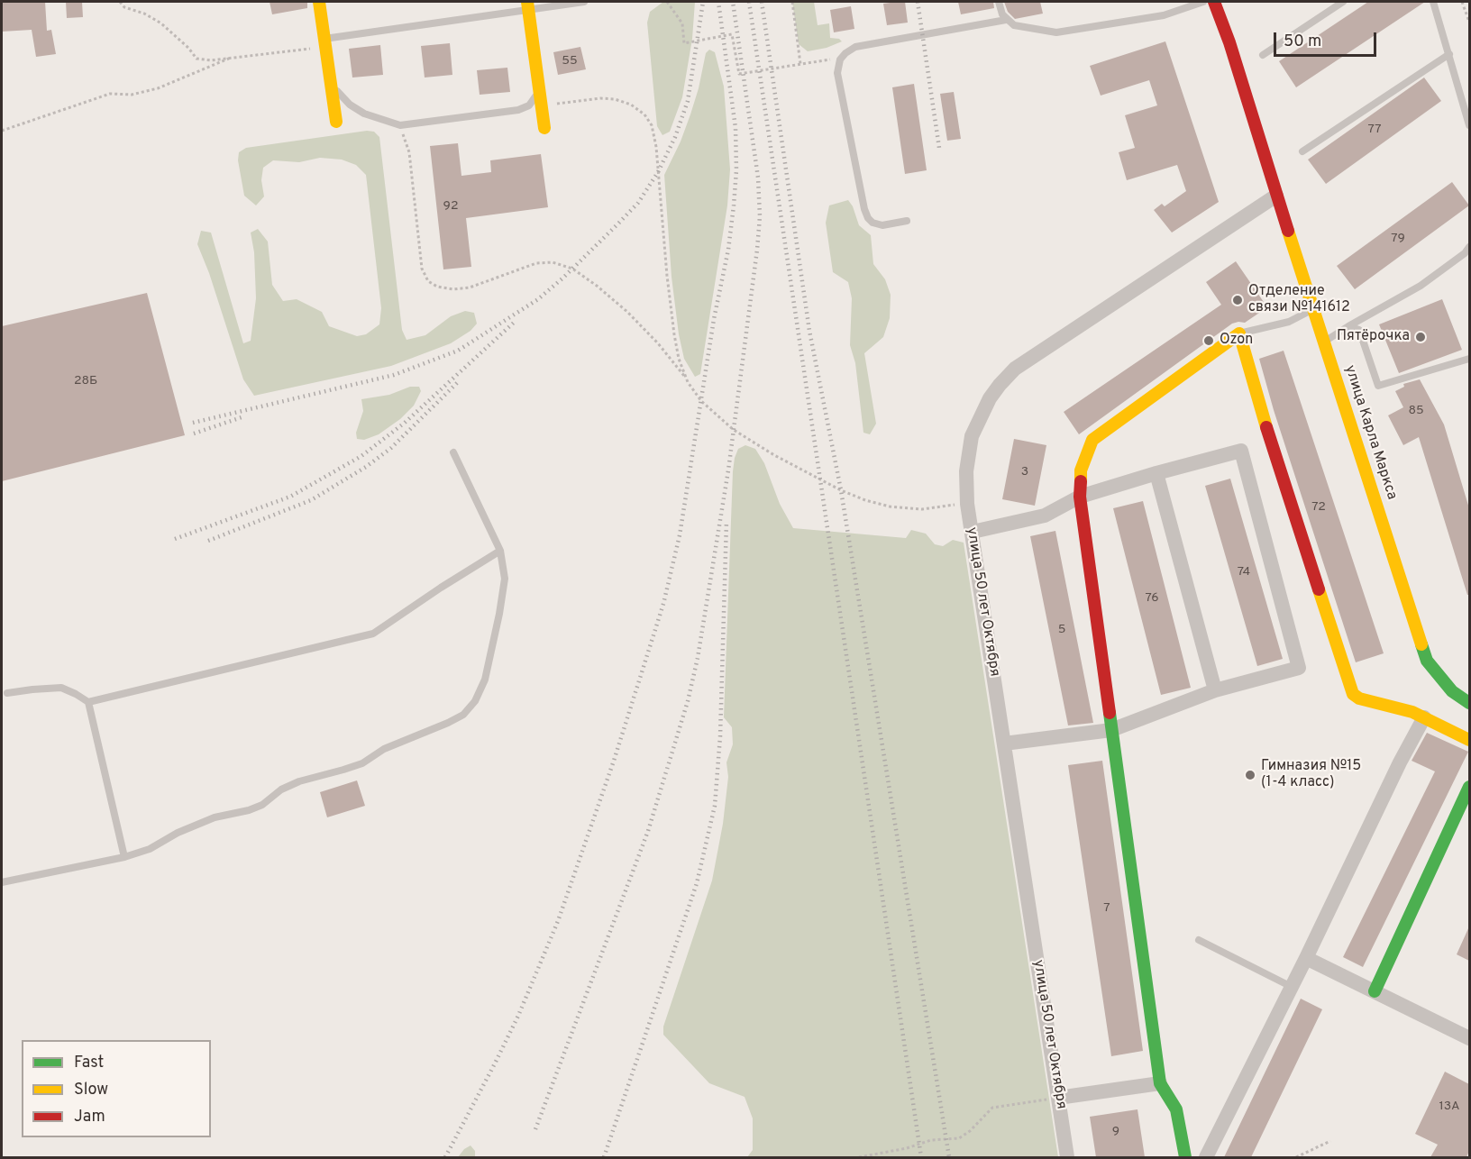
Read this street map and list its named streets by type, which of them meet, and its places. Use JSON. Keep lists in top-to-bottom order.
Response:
{
  "streets": {
    "street": ["улица Карла Маркса", "улица 50 лет Октября"]
  },
  "crossings": [
    ["улица Карла Маркса", "улица 50 лет Октября"]
  ],
  "places": [
    "Отделение связи №141612",
    "Пятёрочка",
    "Ozon",
    "Гимназия №15 (1-4 класс)"
  ],
  "house_numbers": [
    "55",
    "77",
    "92",
    "79",
    "28Б",
    "85",
    "3",
    "72",
    "74",
    "76",
    "5",
    "7",
    "13А",
    "9"
  ],
  "legend": ["Fast", "Slow", "Jam"],
  "scale_bar": "50 m"
}
